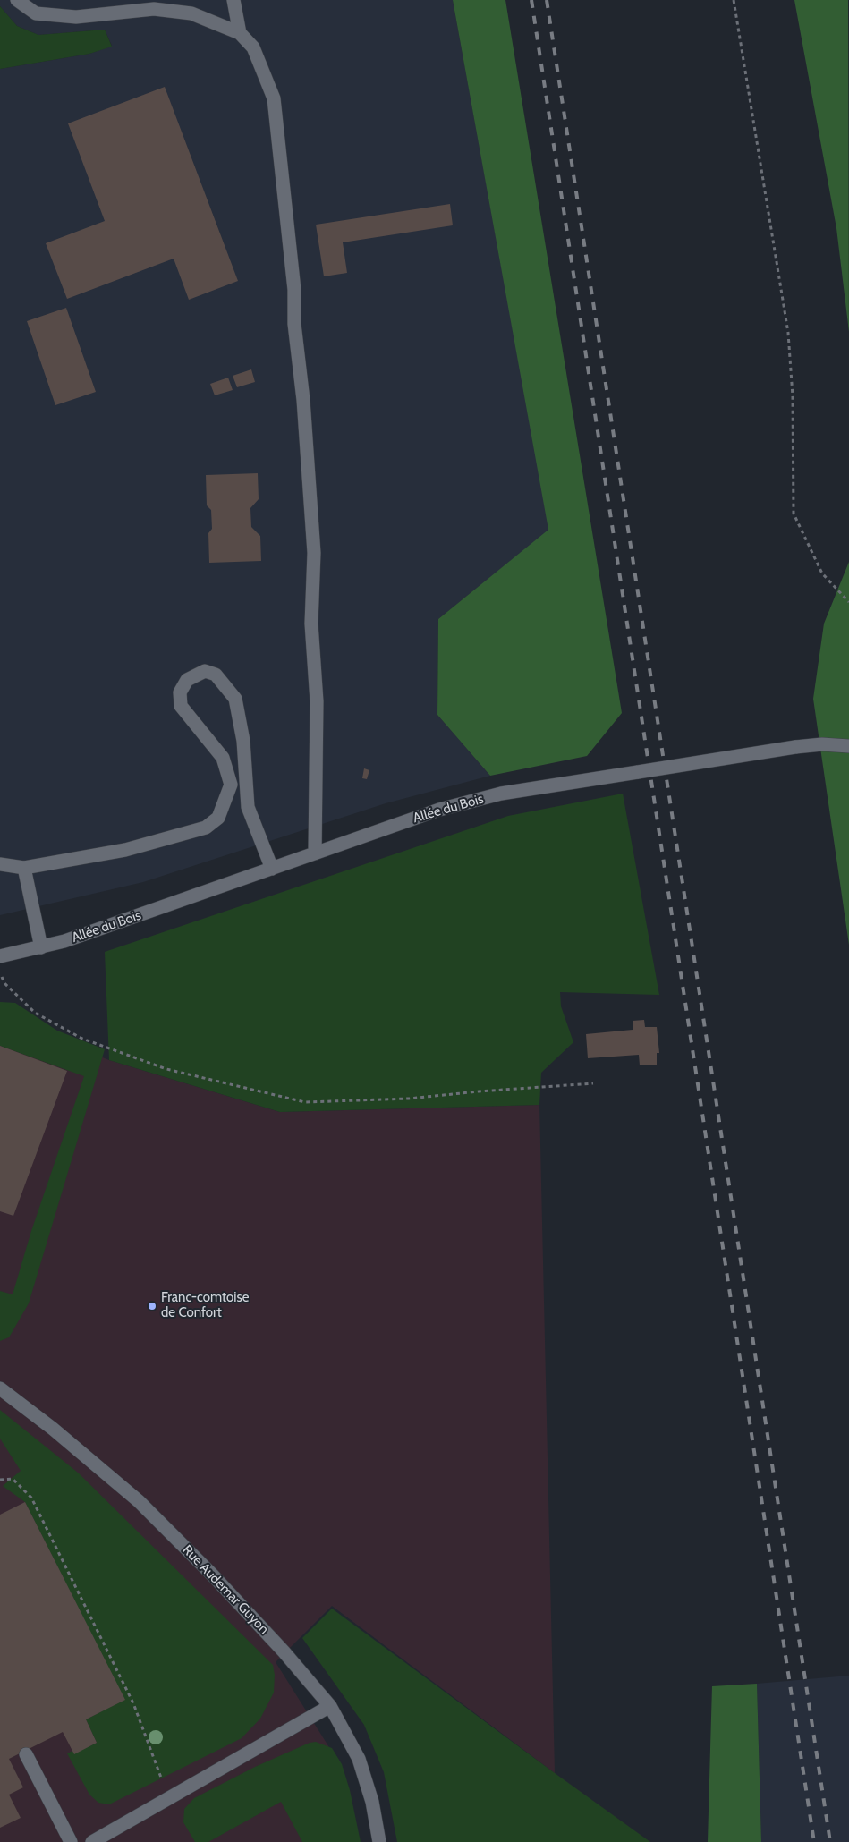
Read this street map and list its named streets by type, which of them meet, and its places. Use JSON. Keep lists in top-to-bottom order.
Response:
{
  "streets": {
    "street": ["Allée du Bois", "Rue Audemar Guyon"]
  },
  "places": ["Franc-comtoise de Confort"]
}
